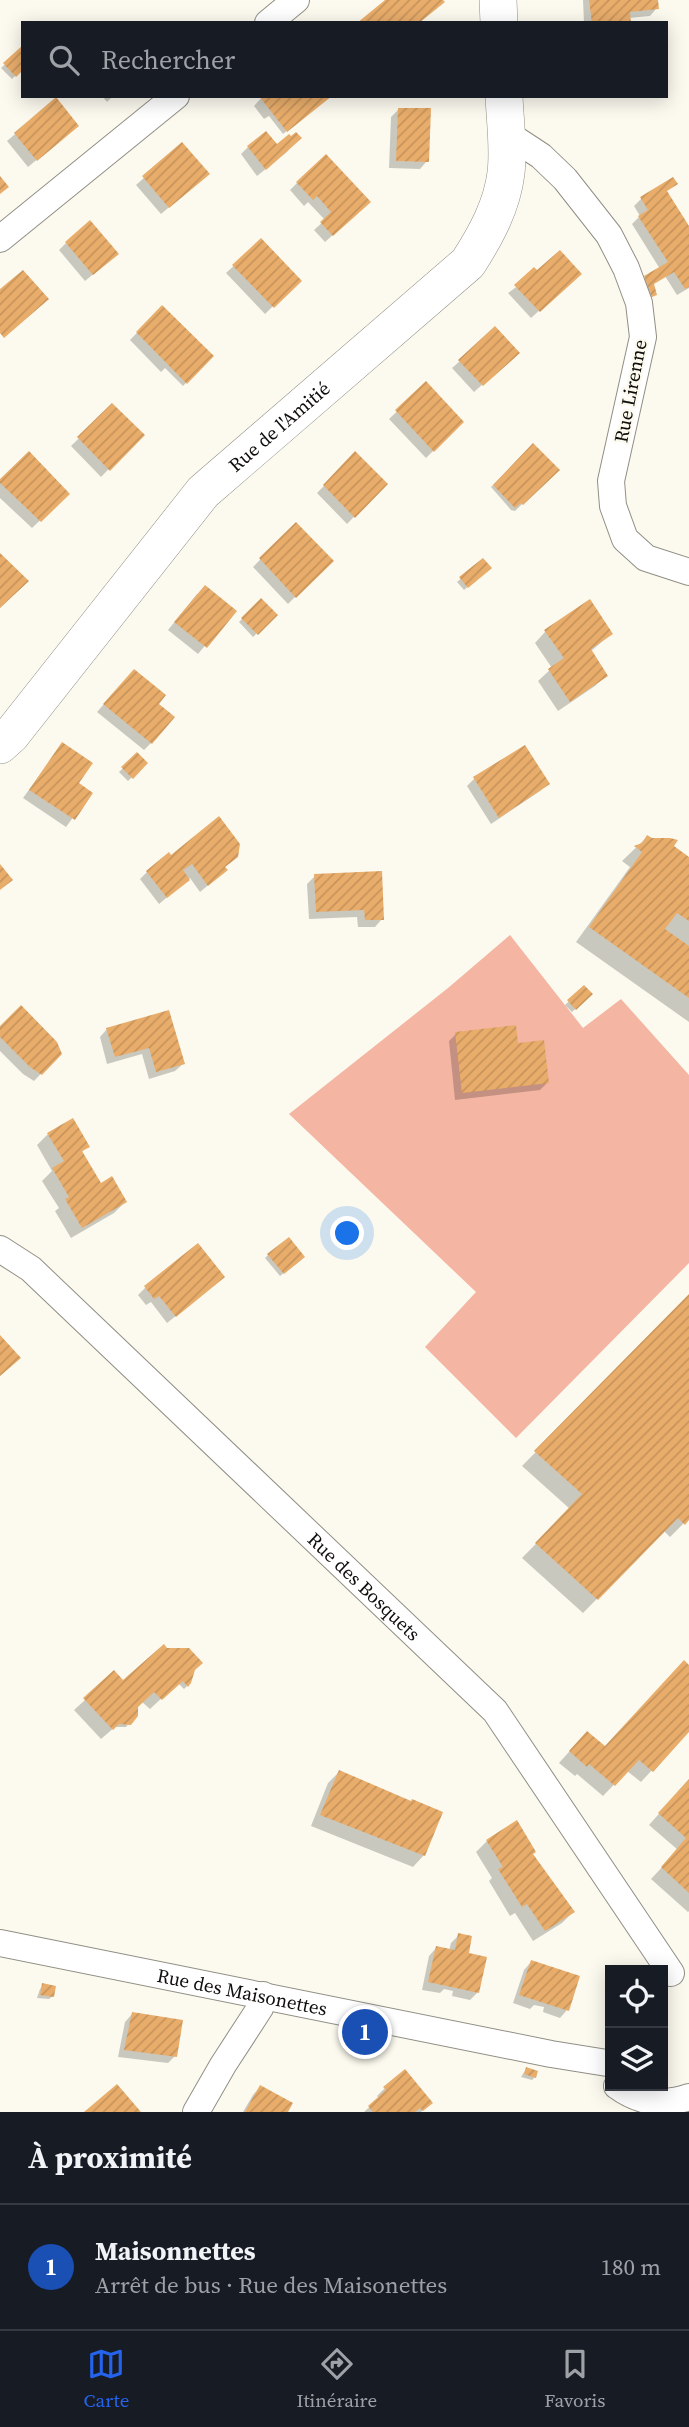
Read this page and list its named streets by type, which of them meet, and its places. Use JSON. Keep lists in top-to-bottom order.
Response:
{
  "streets": {
    "street": [
      "Rue Lirenne",
      "Rue de l'Amitié",
      "Rue des Bosquets",
      "Rue des Maisonettes"
    ]
  },
  "crossings": [
    ["Rue Lirenne", "Rue de l'Amitié"]
  ],
  "page": {
    "search": "Rechercher",
    "pins": "1",
    "heading": "À proximité",
    "list": [
      {
        "mark": "1",
        "name": "Maisonnettes",
        "note": "Arrêt de bus · Rue des Maisonettes",
        "value": "180 m"
      }
    ],
    "nav": ["Carte", "Itinéraire", "Favoris"]
  }
}
